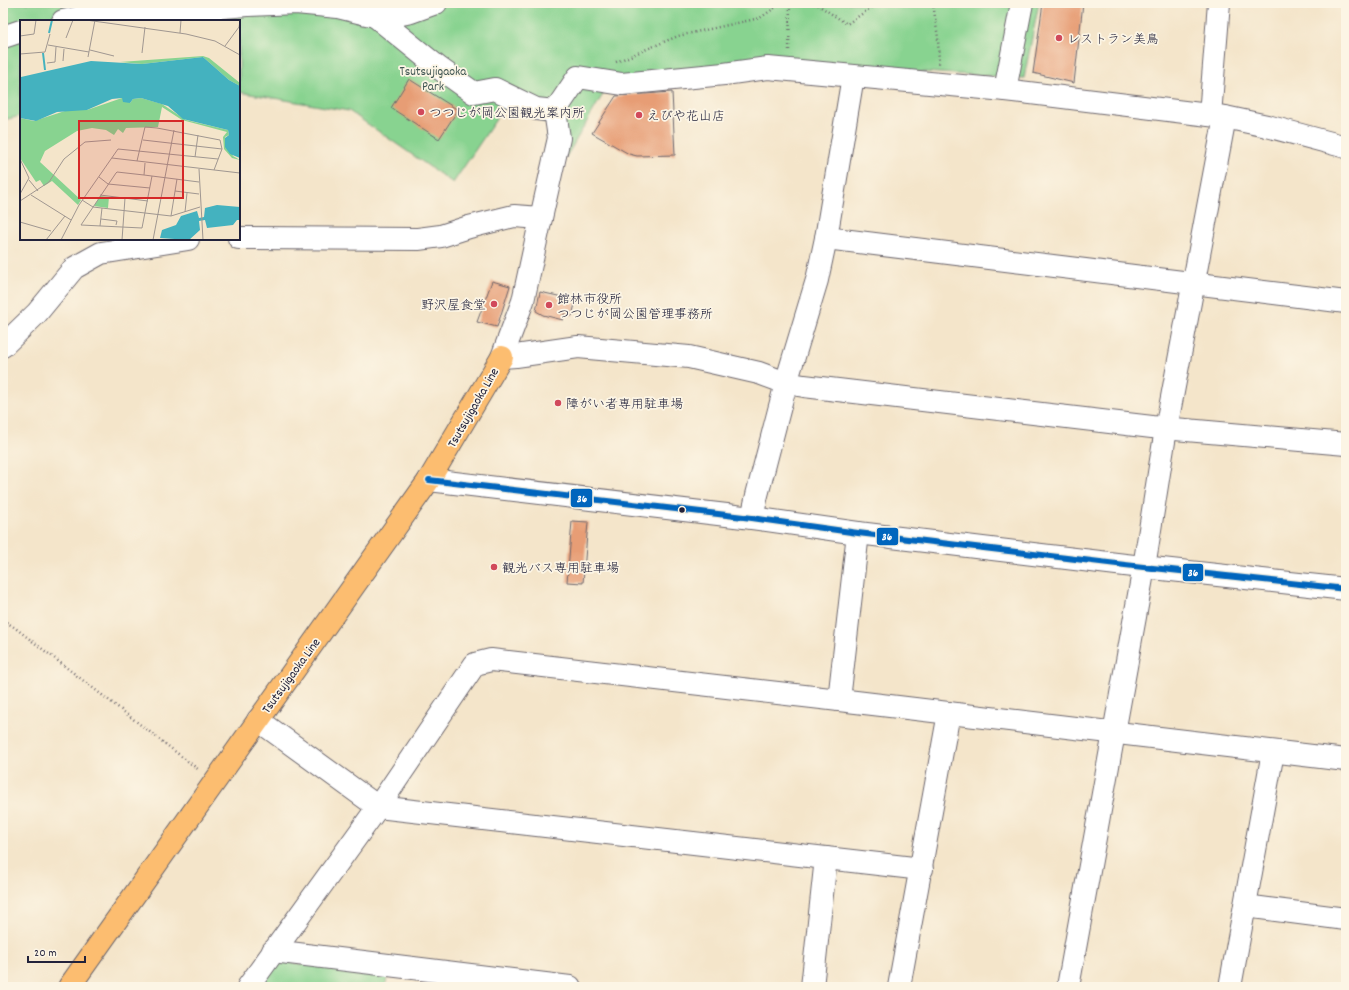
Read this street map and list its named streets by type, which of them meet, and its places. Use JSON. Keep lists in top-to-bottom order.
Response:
{
  "streets": {
    "main road": ["Tsutsujigaoka Line"]
  },
  "parks": ["Tsutsujigaoka Park"],
  "places": [
    "レストラン美鳥",
    "つつじが岡公園観光案内所",
    "えびや花山店",
    "野沢屋食堂",
    "館林市役所 つつじが岡公園管理事務所",
    "障がい者専用駐車場",
    "観光バス専用駐車場"
  ],
  "lines": ["transit line 36"],
  "scale_bar": "20 m"
}
